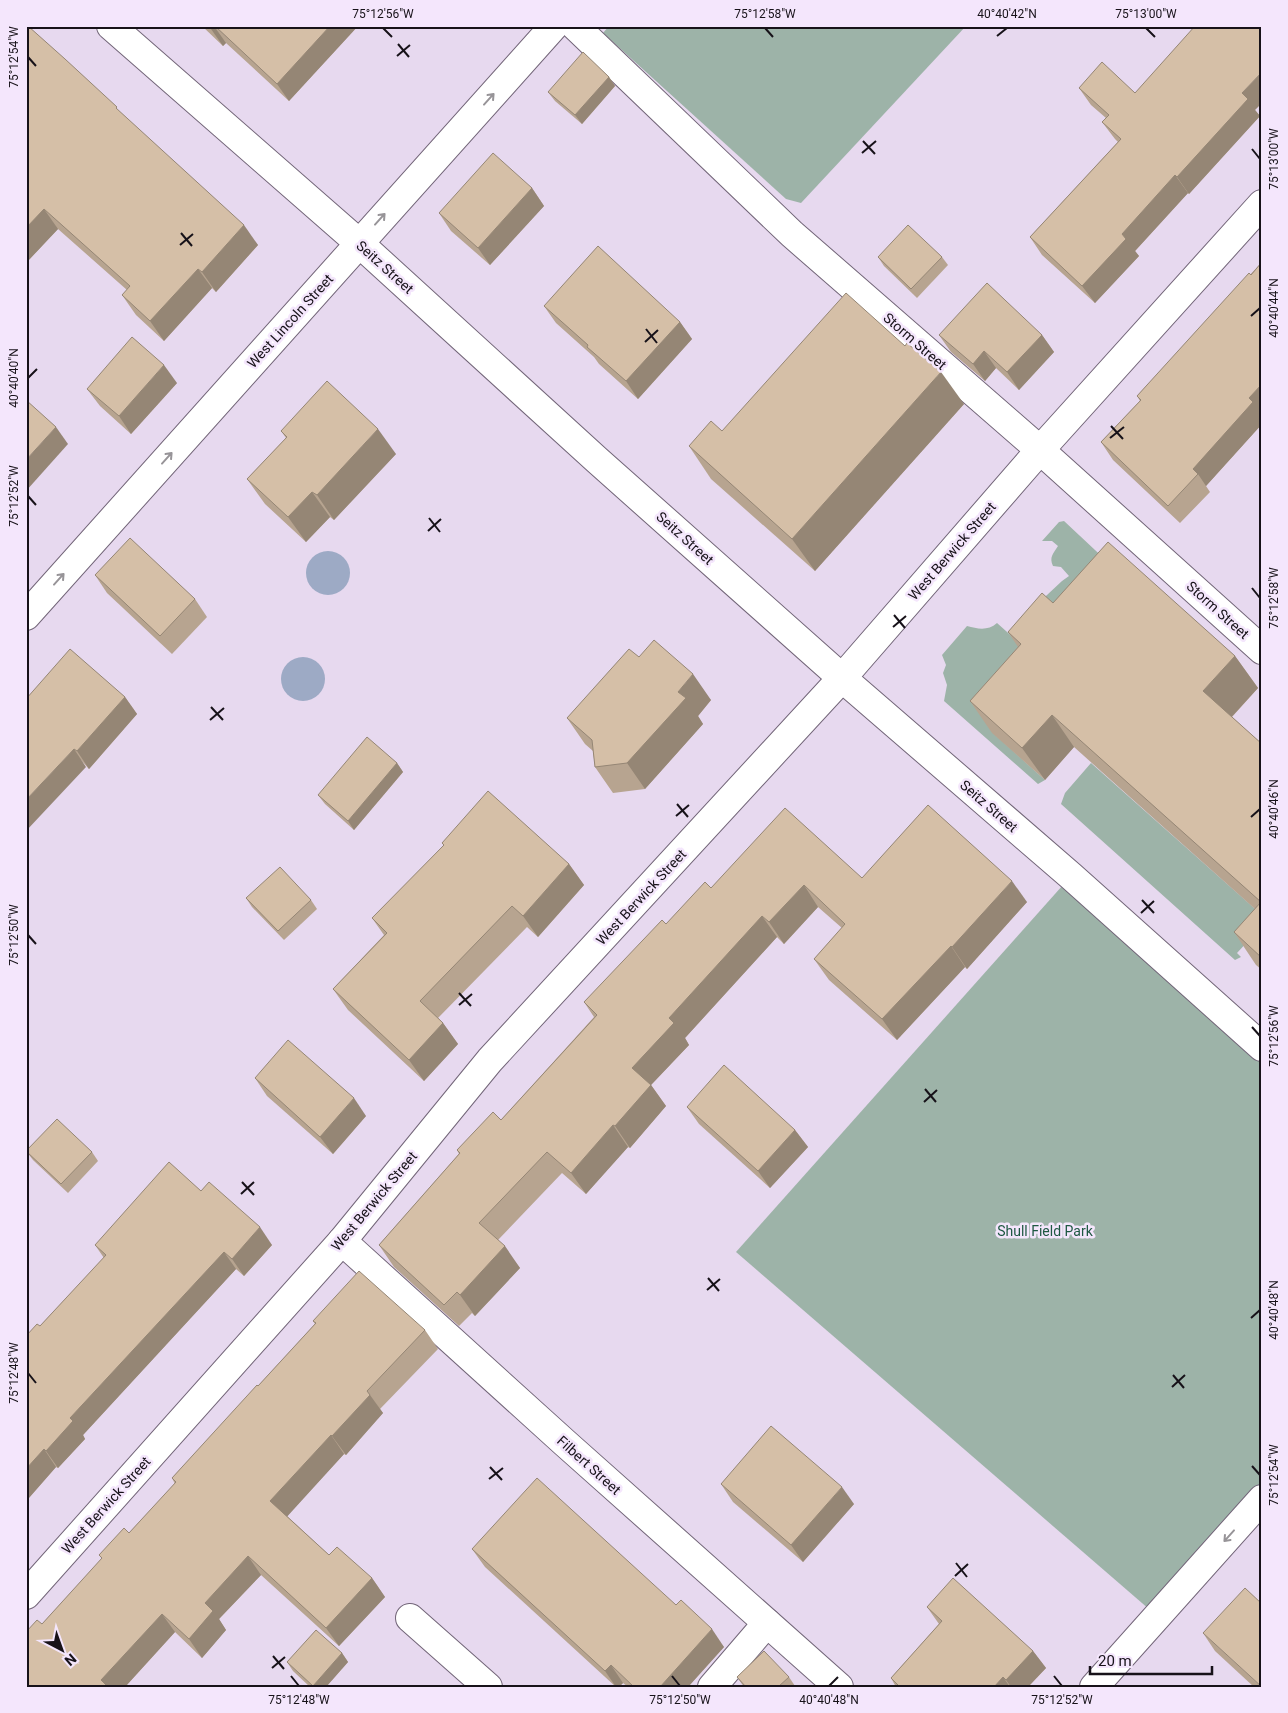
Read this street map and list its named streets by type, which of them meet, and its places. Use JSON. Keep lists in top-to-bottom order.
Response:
{
  "streets": {
    "street": [
      "Seitz Street",
      "West Lincoln Street",
      "Storm Street",
      "West Berwick Street",
      "Filbert Street"
    ]
  },
  "crossings": [
    ["Seitz Street", "West Lincoln Street"],
    ["Seitz Street", "West Berwick Street"],
    ["Storm Street", "West Berwick Street"],
    ["West Berwick Street", "Filbert Street"]
  ],
  "one_way": ["West Lincoln Street"],
  "parks": ["Shull Field Park"],
  "scale_bar": "20 m",
  "north": "bottom right",
  "coordinates": [
    "75°12'56\"W",
    "75°12'58\"W",
    "40°40'42\"N",
    "75°13'00\"W",
    "75°12'54\"W",
    "40°40'44\"N",
    "40°40'40\"N",
    "75°12'52\"W",
    "40°40'46\"N",
    "75°12'50\"W",
    "40°40'48\"N",
    "75°12'48\"W"
  ]
}
